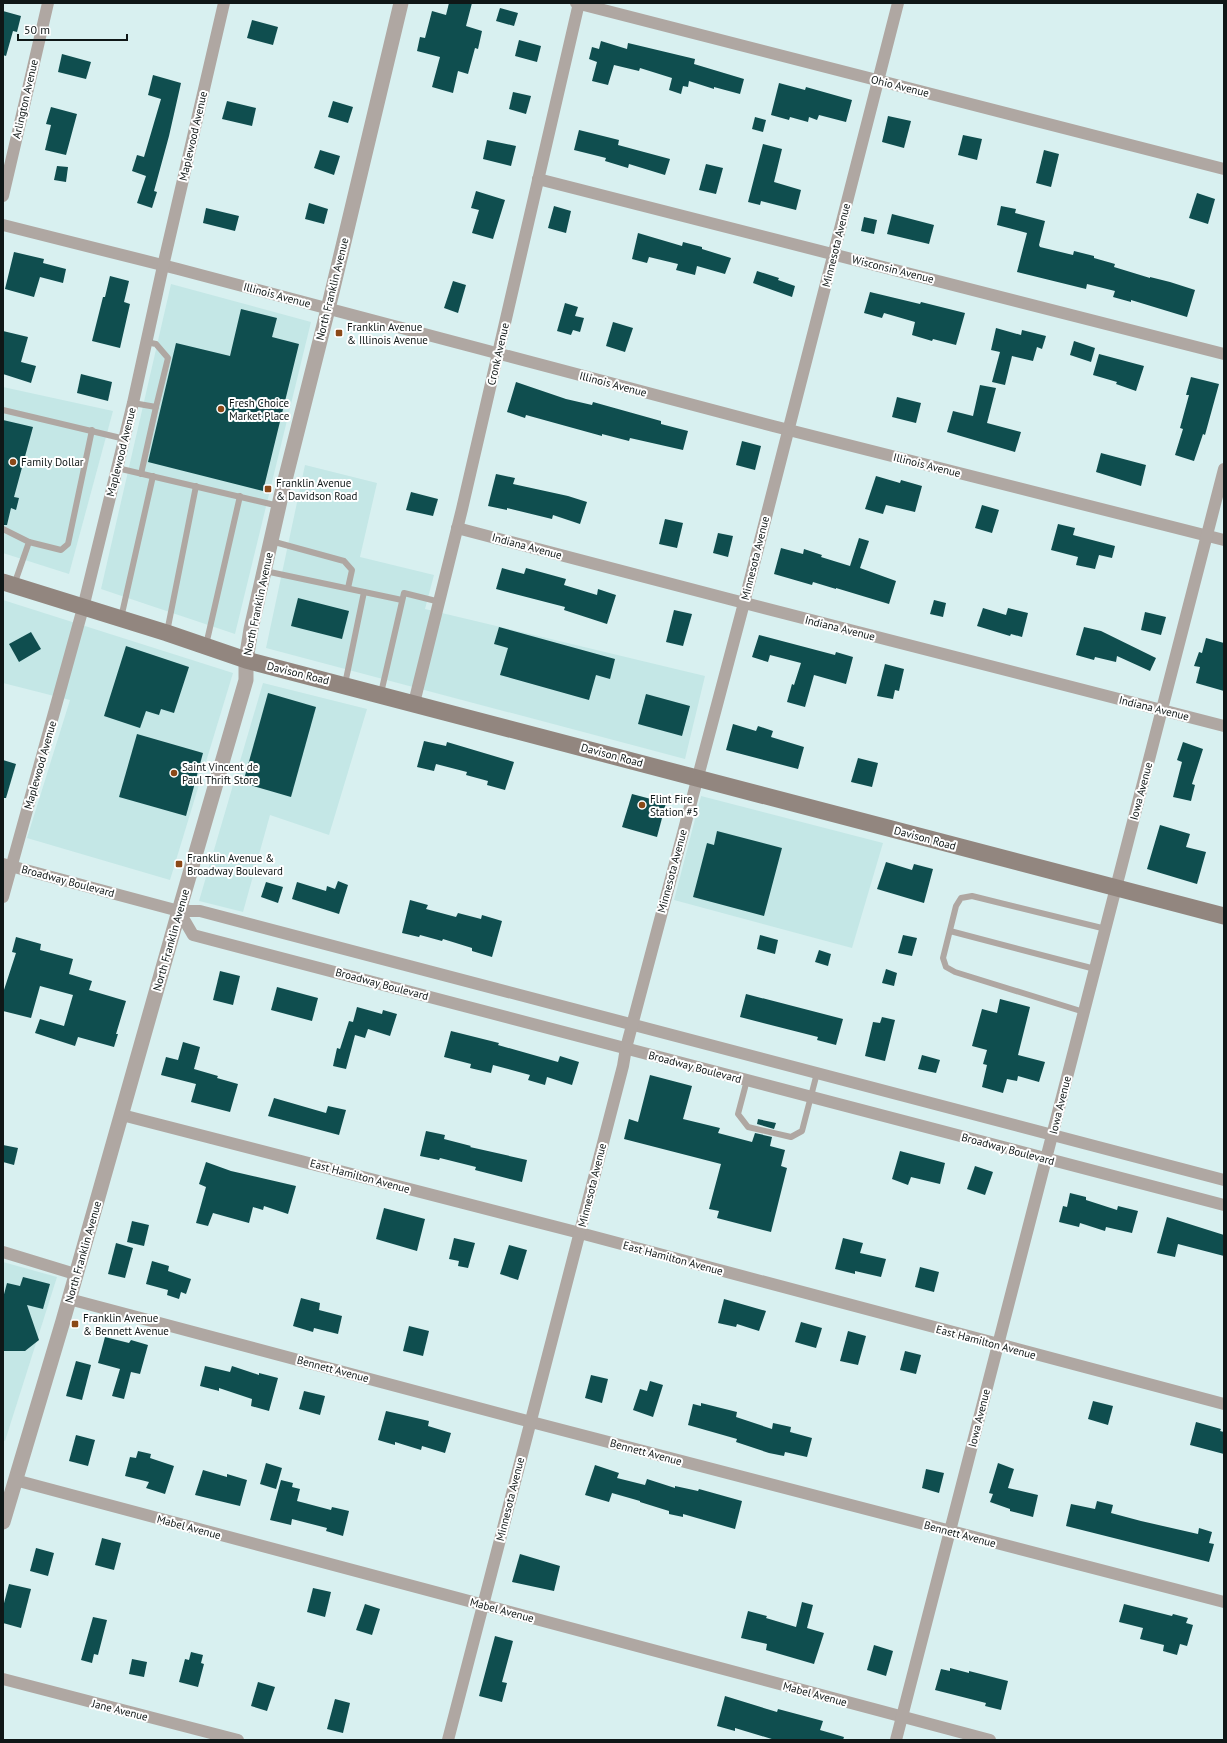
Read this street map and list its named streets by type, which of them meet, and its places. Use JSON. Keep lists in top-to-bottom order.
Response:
{
  "streets": {
    "main road": ["Davison Road"],
    "street": [
      "Ohio Avenue",
      "Arlington Avenue",
      "Maplewood Avenue",
      "Minnesota Avenue",
      "Wisconsin Avenue",
      "North Franklin Avenue",
      "Illinois Avenue",
      "Cronk Avenue",
      "Indiana Avenue",
      "Iowa Avenue",
      "Broadway Boulevard",
      "East Hamilton Avenue",
      "Bennett Avenue",
      "Mabel Avenue",
      "Jane Avenue"
    ]
  },
  "crossings": [
    ["Ohio Avenue", "Minnesota Avenue"],
    ["Ohio Avenue", "Cronk Avenue"],
    ["Maplewood Avenue", "Illinois Avenue"],
    ["Maplewood Avenue", "Davison Road"],
    ["Maplewood Avenue", "Broadway Boulevard"],
    ["Minnesota Avenue", "Wisconsin Avenue"],
    ["Minnesota Avenue", "Illinois Avenue"],
    ["Minnesota Avenue", "Indiana Avenue"],
    ["Minnesota Avenue", "Davison Road"],
    ["Minnesota Avenue", "Broadway Boulevard"],
    ["Minnesota Avenue", "East Hamilton Avenue"],
    ["Minnesota Avenue", "Bennett Avenue"],
    ["Minnesota Avenue", "Mabel Avenue"],
    ["Wisconsin Avenue", "Cronk Avenue"],
    ["North Franklin Avenue", "Illinois Avenue"],
    ["North Franklin Avenue", "Davison Road"],
    ["North Franklin Avenue", "Broadway Boulevard"],
    ["North Franklin Avenue", "East Hamilton Avenue"],
    ["North Franklin Avenue", "Bennett Avenue"],
    ["North Franklin Avenue", "Mabel Avenue"],
    ["Illinois Avenue", "Cronk Avenue"],
    ["Illinois Avenue", "Iowa Avenue"],
    ["Cronk Avenue", "Indiana Avenue"],
    ["Cronk Avenue", "Davison Road"],
    ["Indiana Avenue", "Iowa Avenue"],
    ["Davison Road", "Iowa Avenue"],
    ["Iowa Avenue", "Broadway Boulevard"],
    ["Iowa Avenue", "East Hamilton Avenue"],
    ["Iowa Avenue", "Bennett Avenue"],
    ["Iowa Avenue", "Mabel Avenue"]
  ],
  "places": {
    "transit": [
      "Franklin Avenue & Illinois Avenue",
      "Franklin Avenue & Davidson Road",
      "Franklin Avenue & Broadway Boulevard",
      "Franklin Avenue & Bennett Avenue"
    ],
    "other": [
      "Fresh Choice Market Place",
      "Family Dollar",
      "Saint Vincent de Paul Thrift Store",
      "Flint Fire Station #5"
    ]
  },
  "scale_bar": "50 m"
}
